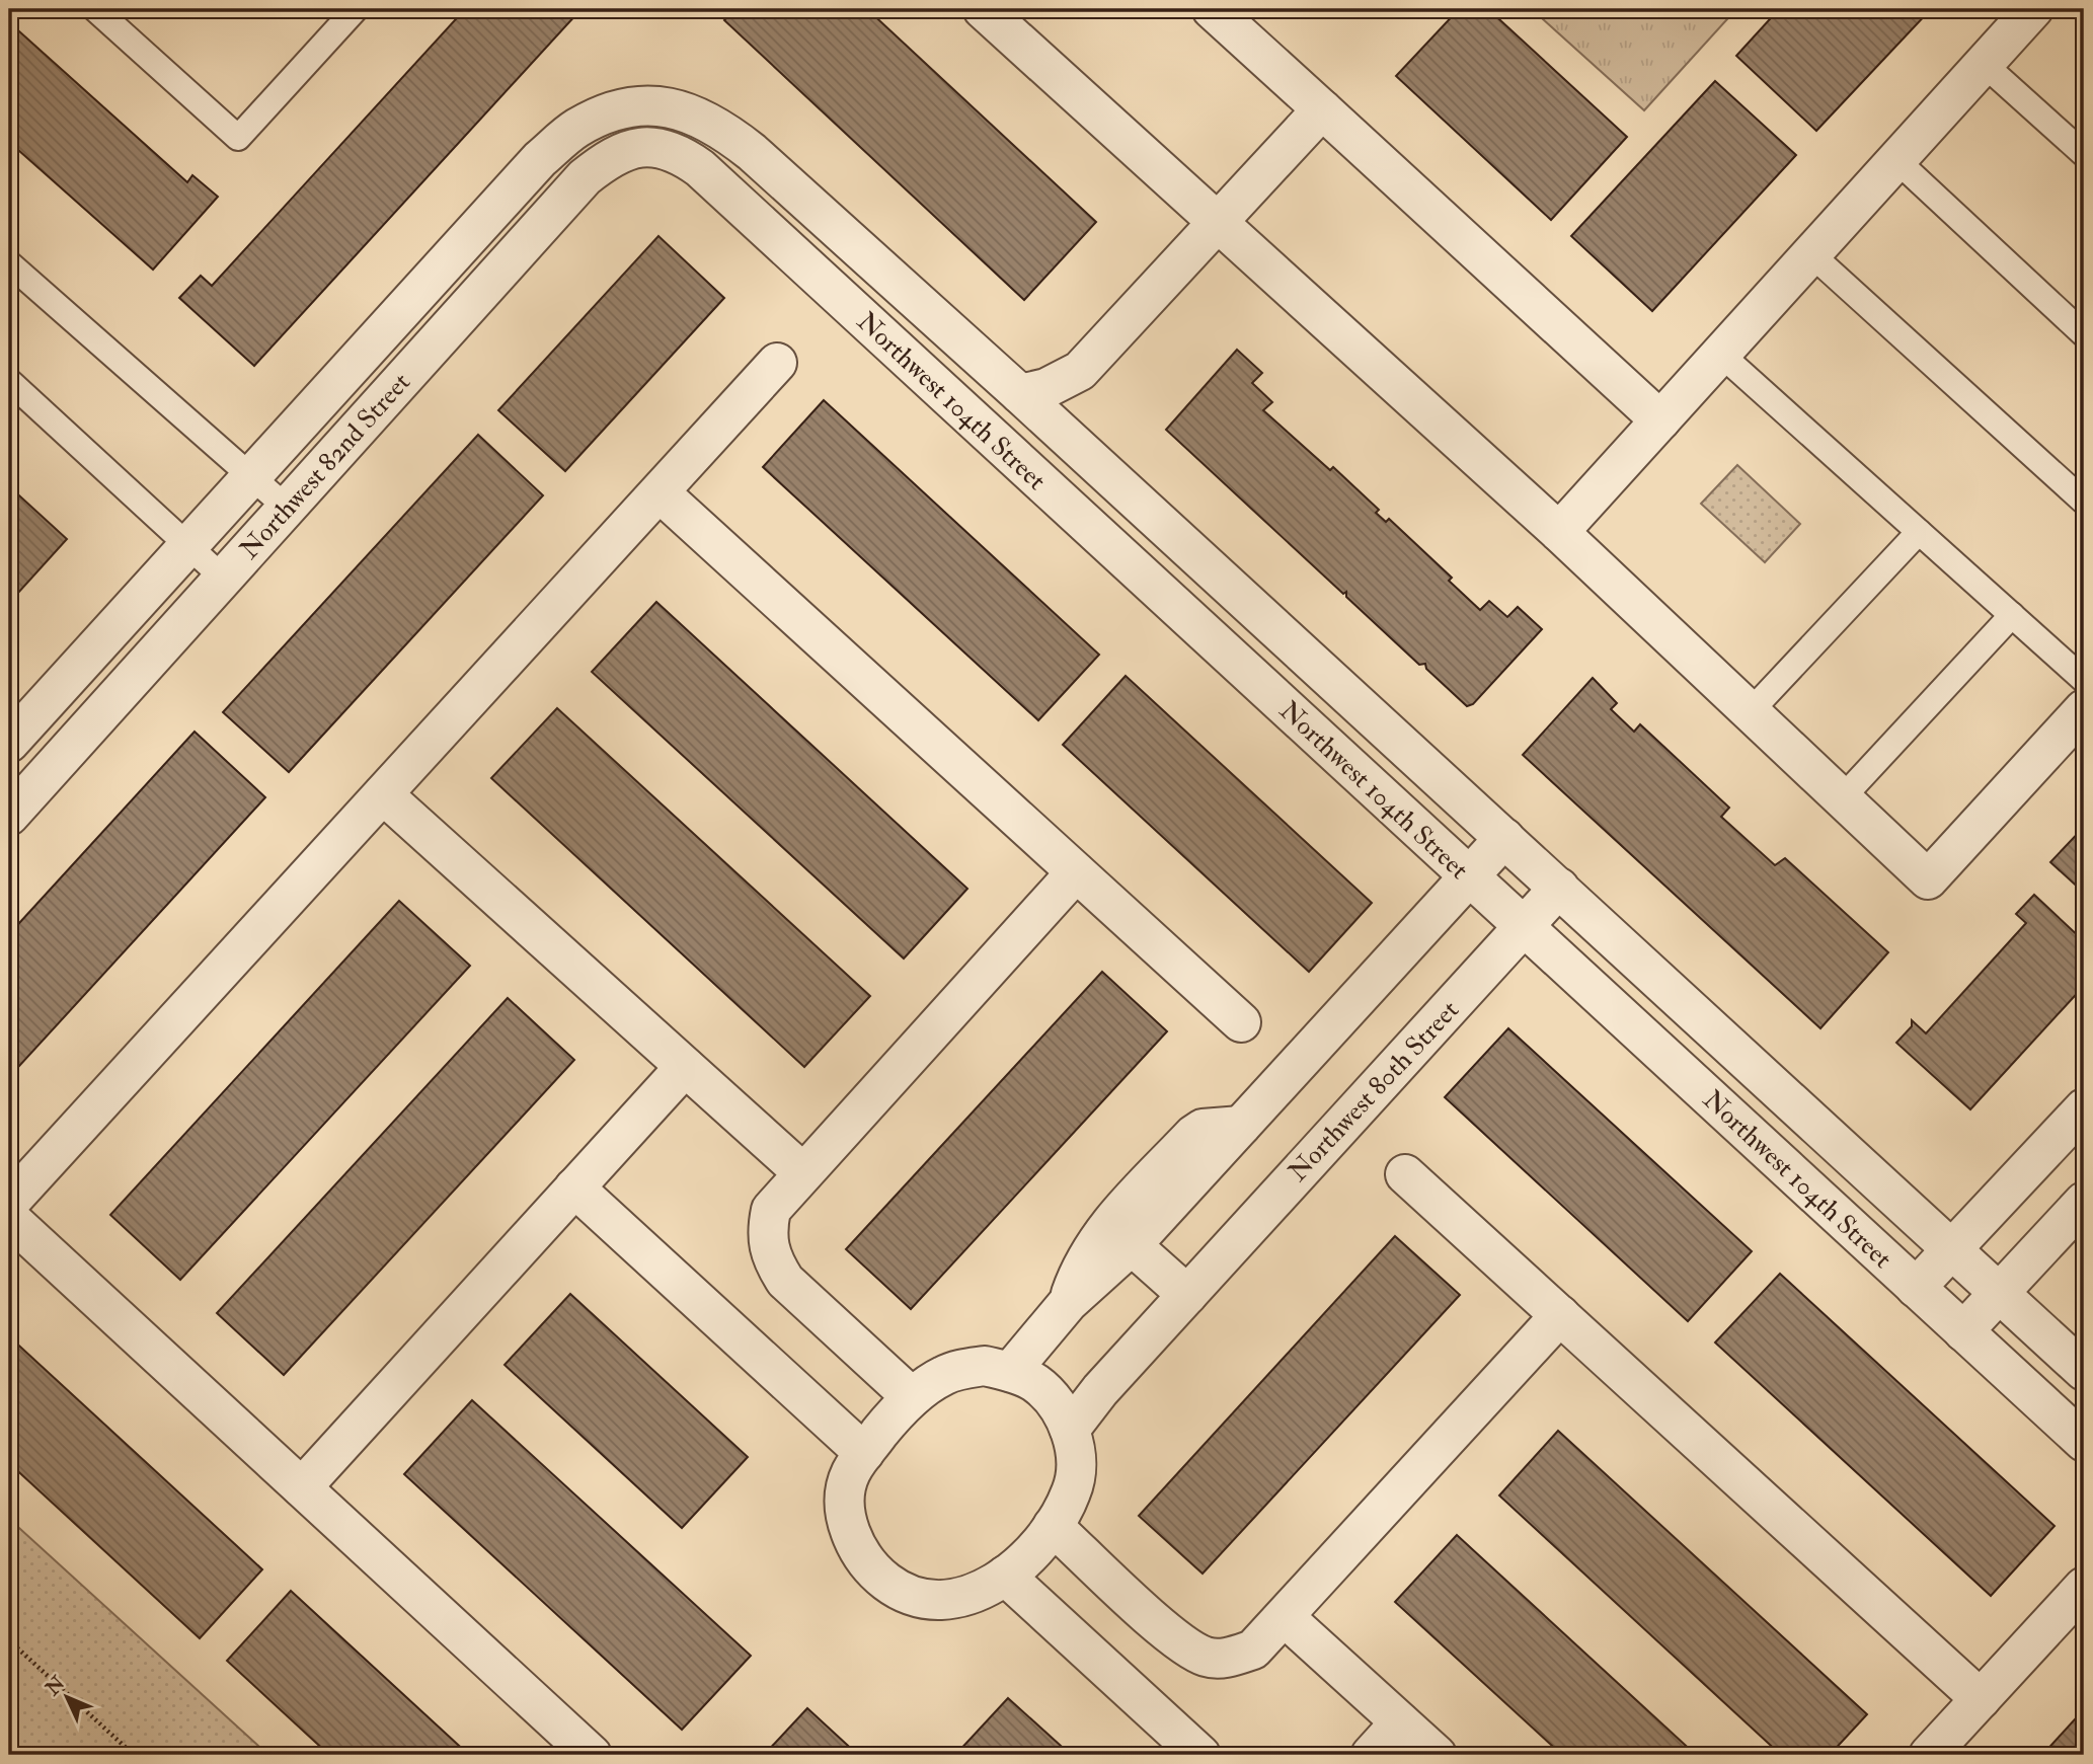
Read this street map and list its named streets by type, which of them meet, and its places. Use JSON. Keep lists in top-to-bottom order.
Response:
{
  "streets": {
    "street": ["Northwest 104th Street", "Northwest 82nd Street", "Northwest 80th Street"]
  },
  "crossings": [
    ["Northwest 104th Street", "Northwest 82nd Street"],
    ["Northwest 104th Street", "Northwest 80th Street"]
  ],
  "north": "top left"
}
